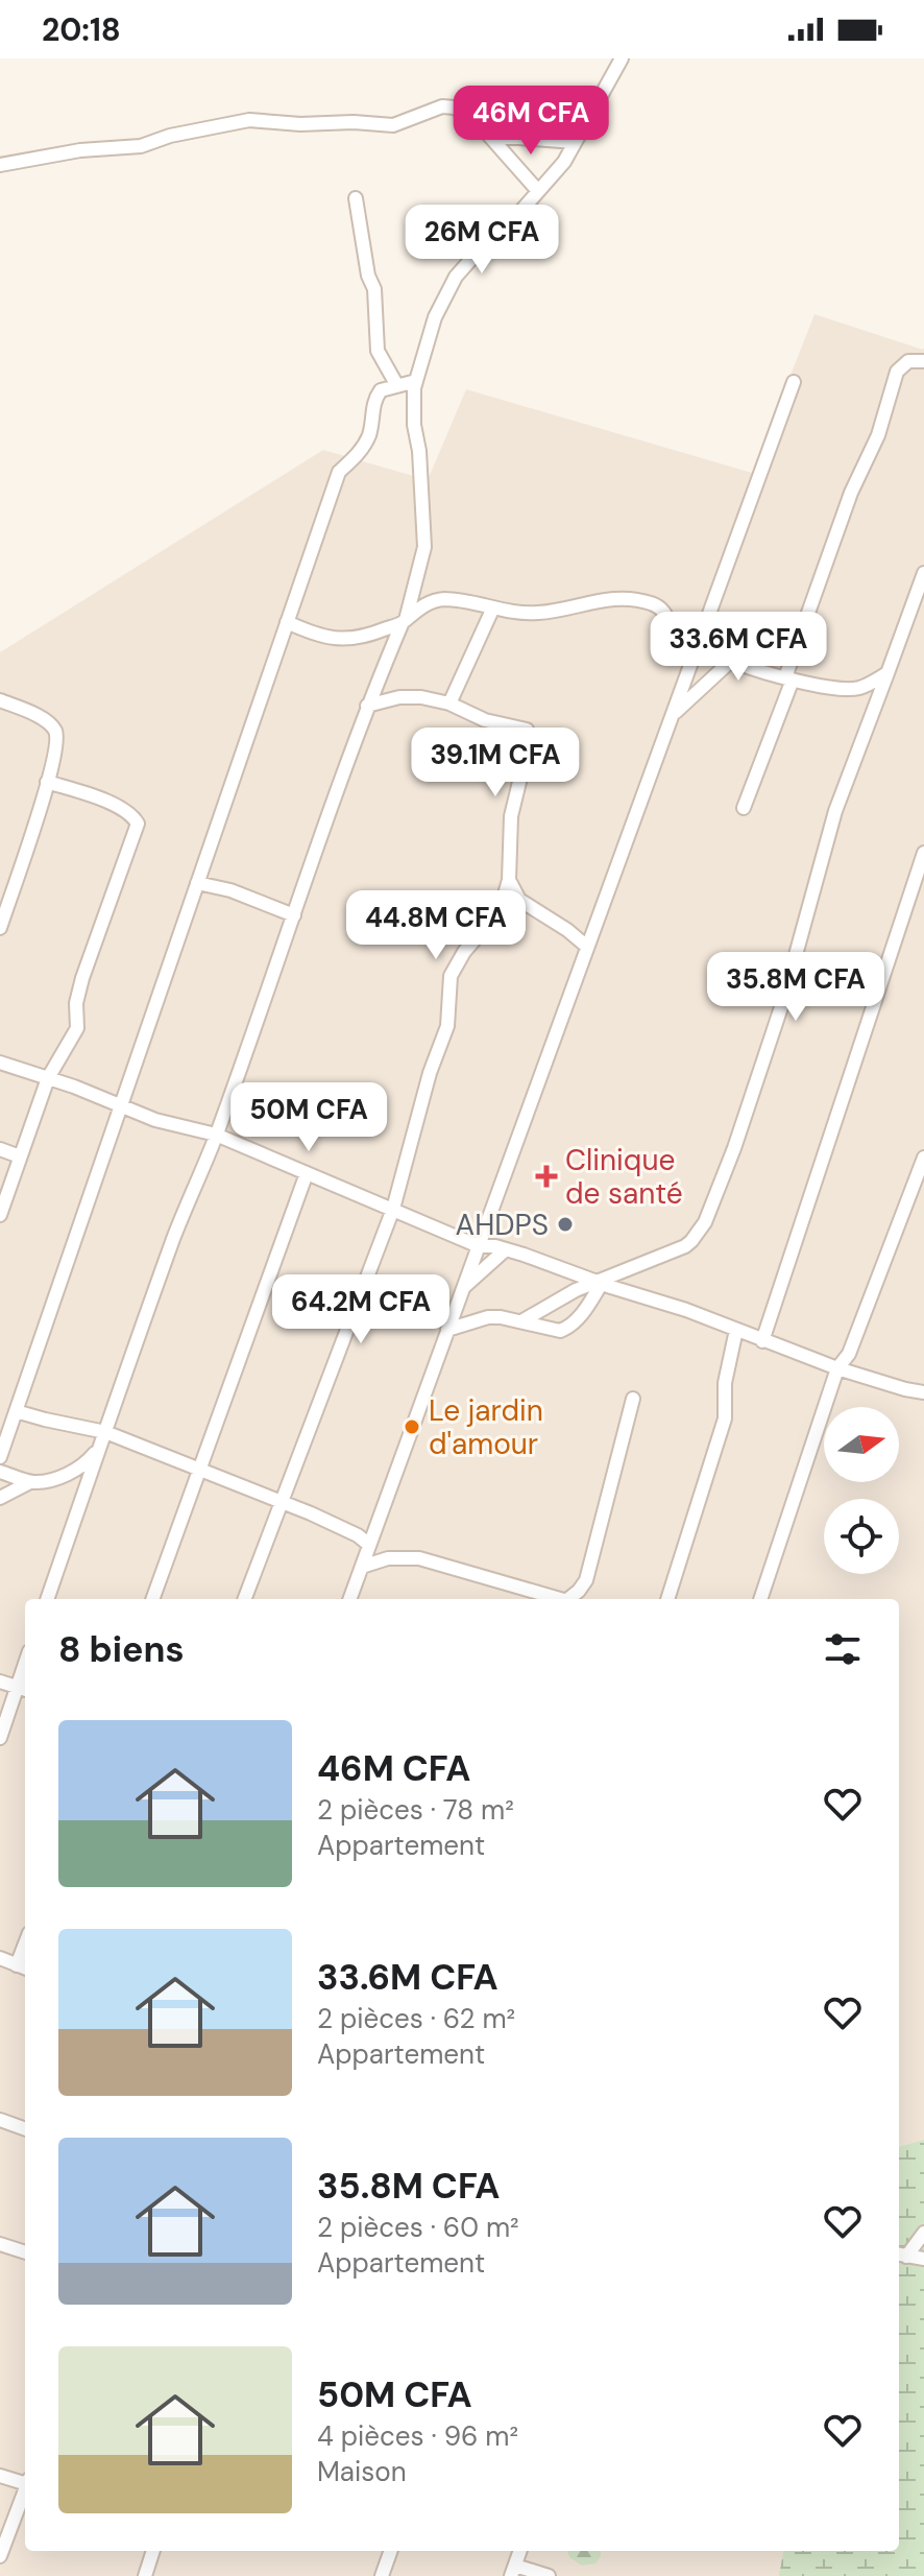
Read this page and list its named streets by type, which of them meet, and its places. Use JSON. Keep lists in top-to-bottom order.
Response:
{
  "places": {
    "health": ["Clinique de santé"],
    "other": ["AHDPS", "Le jardin d'amour"]
  },
  "north": "right",
  "page": {
    "status": "20:18",
    "price": [
      "46M CFA",
      "26M CFA",
      "33.6M CFA",
      "39.1M CFA",
      "44.8M CFA",
      "35.8M CFA",
      "50M CFA",
      "64.2M CFA"
    ],
    "heading": "8 biens",
    "list": [
      {
        "name": "46M CFA",
        "note": "2 pièces · 78 m² · Appartement"
      },
      {
        "name": "33.6M CFA",
        "note": "2 pièces · 62 m² · Appartement"
      },
      {
        "name": "35.8M CFA",
        "note": "2 pièces · 60 m² · Appartement"
      },
      {
        "name": "50M CFA",
        "note": "4 pièces · 96 m² · Maison"
      }
    ]
  }
}
